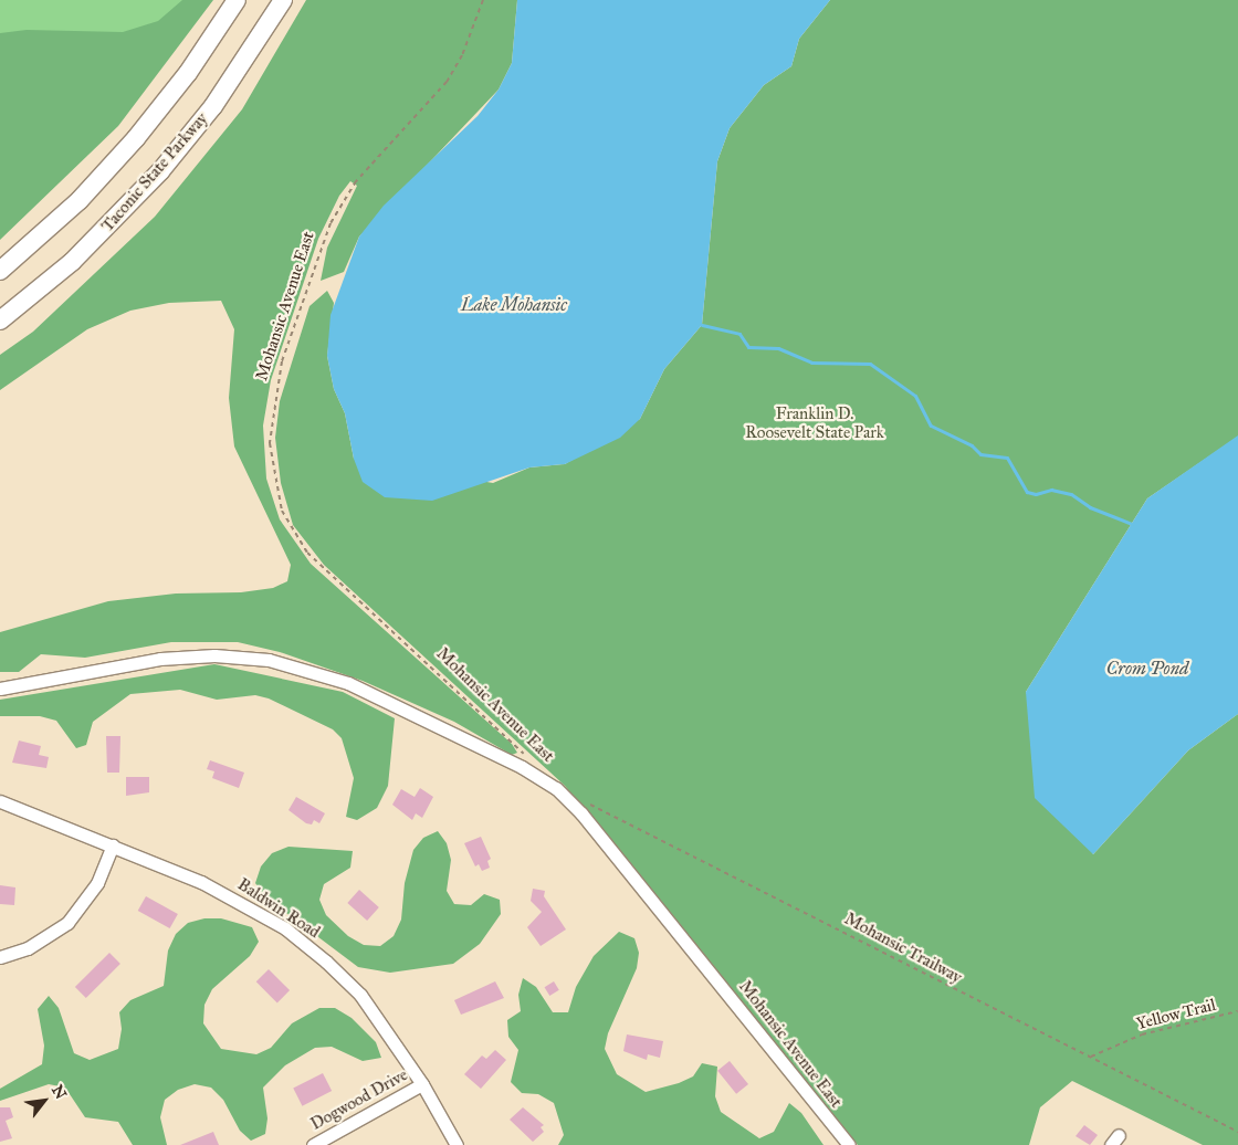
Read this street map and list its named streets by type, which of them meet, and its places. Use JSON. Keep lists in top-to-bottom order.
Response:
{
  "streets": {
    "highway": ["Taconic State Parkway"],
    "street": ["Mohansic Avenue East", "Baldwin Road", "Dogwood Drive"],
    "path": ["Mohansic Trailway", "Yellow Trail"]
  },
  "crossings": [
    ["Baldwin Road", "Dogwood Drive"],
    ["Mohansic Trailway", "Yellow Trail"]
  ],
  "water": ["Lake Mohansic", "Crom Pond"],
  "parks": ["Franklin D. Roosevelt State Park"],
  "north": "top right"
}
